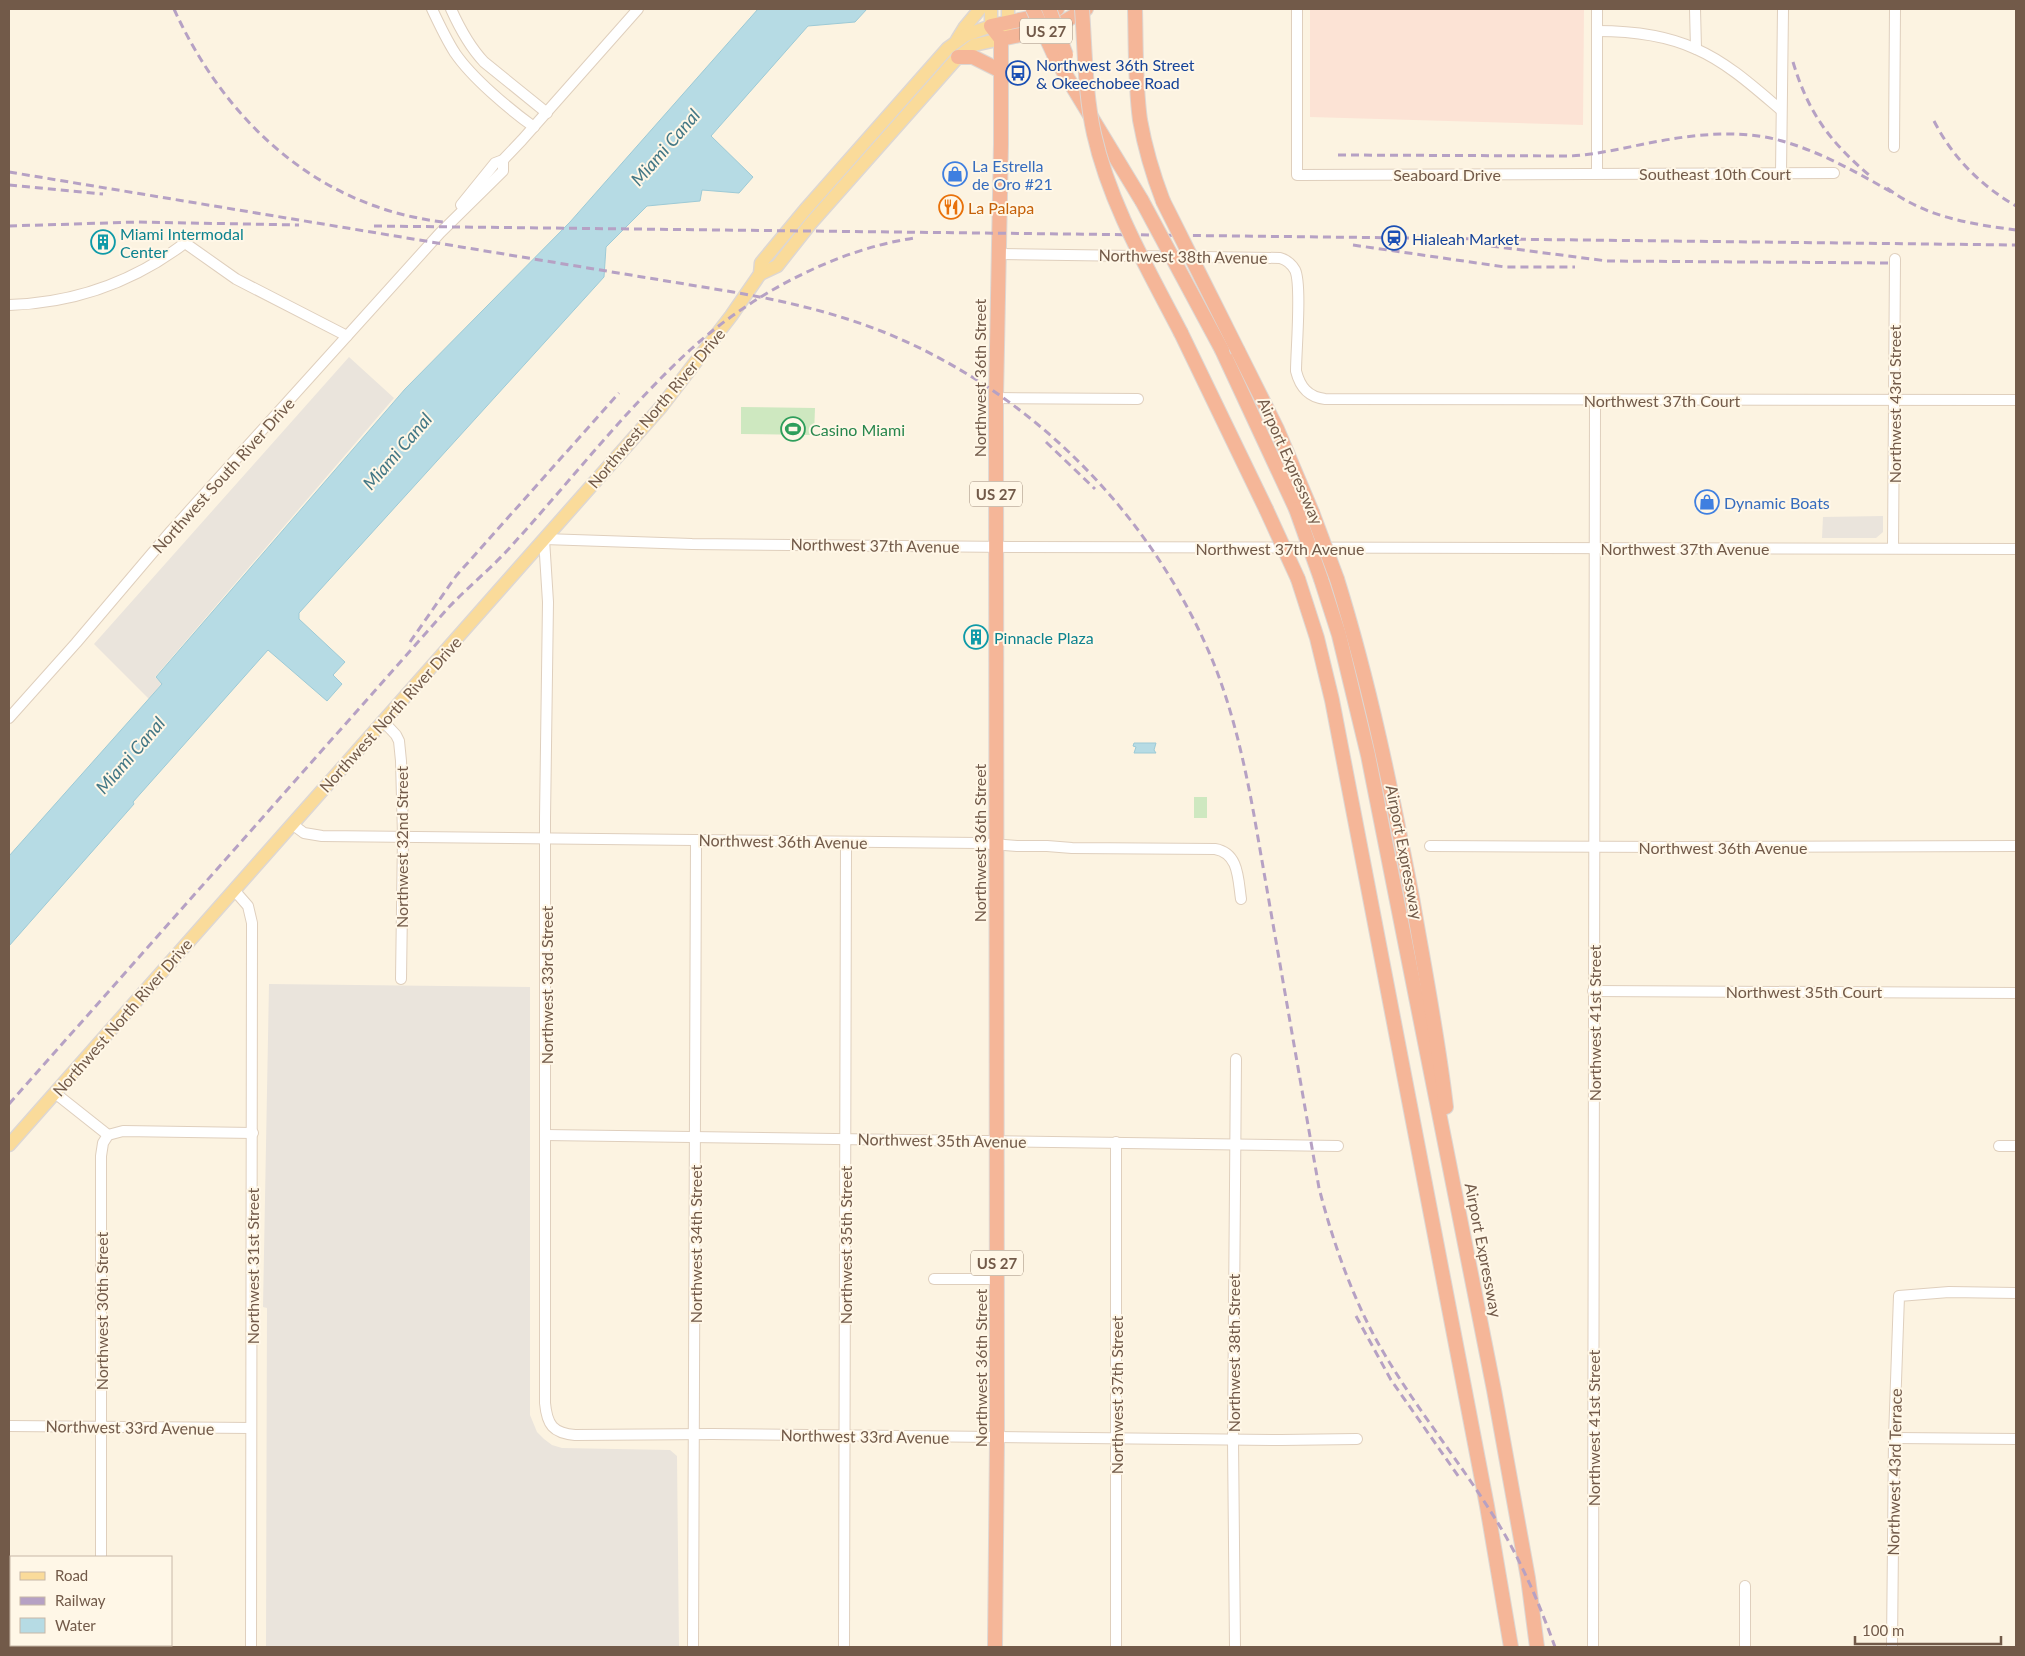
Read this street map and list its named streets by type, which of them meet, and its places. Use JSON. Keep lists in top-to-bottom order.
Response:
{
  "streets": {
    "highway": ["US 27", "Northwest 36th Street", "Airport Expressway"],
    "main road": ["Northwest North River Drive"],
    "street": [
      "Southeast 10th Court",
      "Seaboard Drive",
      "Northwest 38th Avenue",
      "Northwest 37th Court",
      "Northwest 43rd Street",
      "Northwest South River Drive",
      "Northwest 37th Avenue",
      "Northwest 36th Avenue",
      "Northwest 32nd Street",
      "Northwest 33rd Street",
      "Northwest 35th Court",
      "Northwest 41st Street",
      "Northwest 35th Avenue",
      "Northwest 34th Street",
      "Northwest 35th Street",
      "Northwest 31st Street",
      "Northwest 30th Street",
      "Northwest 38th Street",
      "Northwest 37th Street",
      "Northwest 33rd Avenue",
      "Northwest 43rd Terrace"
    ]
  },
  "crossings": [
    ["US 27", "Northwest 36th Street"],
    ["US 27", "Northwest North River Drive"],
    ["Southeast 10th Court", "Seaboard Drive"],
    ["Northwest 38th Avenue", "Northwest 36th Street"],
    ["Northwest 38th Avenue", "Northwest 37th Court"],
    ["Northwest 36th Street", "Northwest North River Drive"],
    ["Northwest 36th Street", "Northwest 37th Avenue"],
    ["Northwest 36th Street", "Northwest 36th Avenue"],
    ["Northwest 36th Street", "Northwest 35th Avenue"],
    ["Northwest 36th Street", "Northwest 33rd Avenue"],
    ["Northwest 37th Court", "Northwest 43rd Street"],
    ["Northwest 37th Court", "Northwest 41st Street"],
    ["Northwest 43rd Street", "Northwest 37th Avenue"],
    ["Northwest North River Drive", "Northwest 37th Avenue"],
    ["Northwest North River Drive", "Northwest 36th Avenue"],
    ["Northwest North River Drive", "Northwest 32nd Street"],
    ["Northwest North River Drive", "Northwest 33rd Street"],
    ["Northwest North River Drive", "Northwest 31st Street"],
    ["Northwest 37th Avenue", "Northwest 33rd Street"],
    ["Northwest 37th Avenue", "Northwest 41st Street"],
    ["Northwest 36th Avenue", "Northwest 32nd Street"],
    ["Northwest 36th Avenue", "Northwest 33rd Street"],
    ["Northwest 36th Avenue", "Northwest 41st Street"],
    ["Northwest 36th Avenue", "Northwest 34th Street"],
    ["Northwest 36th Avenue", "Northwest 35th Street"],
    ["Northwest 33rd Street", "Northwest 35th Avenue"],
    ["Northwest 33rd Street", "Northwest 33rd Avenue"],
    ["Northwest 35th Court", "Northwest 41st Street"],
    ["Northwest 35th Avenue", "Northwest 34th Street"],
    ["Northwest 35th Avenue", "Northwest 35th Street"],
    ["Northwest 35th Avenue", "Northwest 38th Street"],
    ["Northwest 35th Avenue", "Northwest 37th Street"],
    ["Northwest 34th Street", "Northwest 33rd Avenue"],
    ["Northwest 35th Street", "Northwest 33rd Avenue"],
    ["Northwest 31st Street", "Northwest 33rd Avenue"],
    ["Northwest 30th Street", "Northwest 33rd Avenue"],
    ["Northwest 38th Street", "Northwest 33rd Avenue"],
    ["Northwest 37th Street", "Northwest 33rd Avenue"]
  ],
  "water": ["Miami Canal"],
  "places": {
    "bus stop": ["Northwest 36th Street & Okeechobee Road"],
    "shop": ["La Estrella de Oro #21", "Dynamic Boats"],
    "restaurant": ["La Palapa"],
    "station": ["Hialeah Market"],
    "building": ["Miami Intermodal Center", "Pinnacle Plaza"],
    "sports": ["Casino Miami"]
  },
  "legend": ["Road", "Railway", "Water"],
  "scale_bar": "100 m"
}
